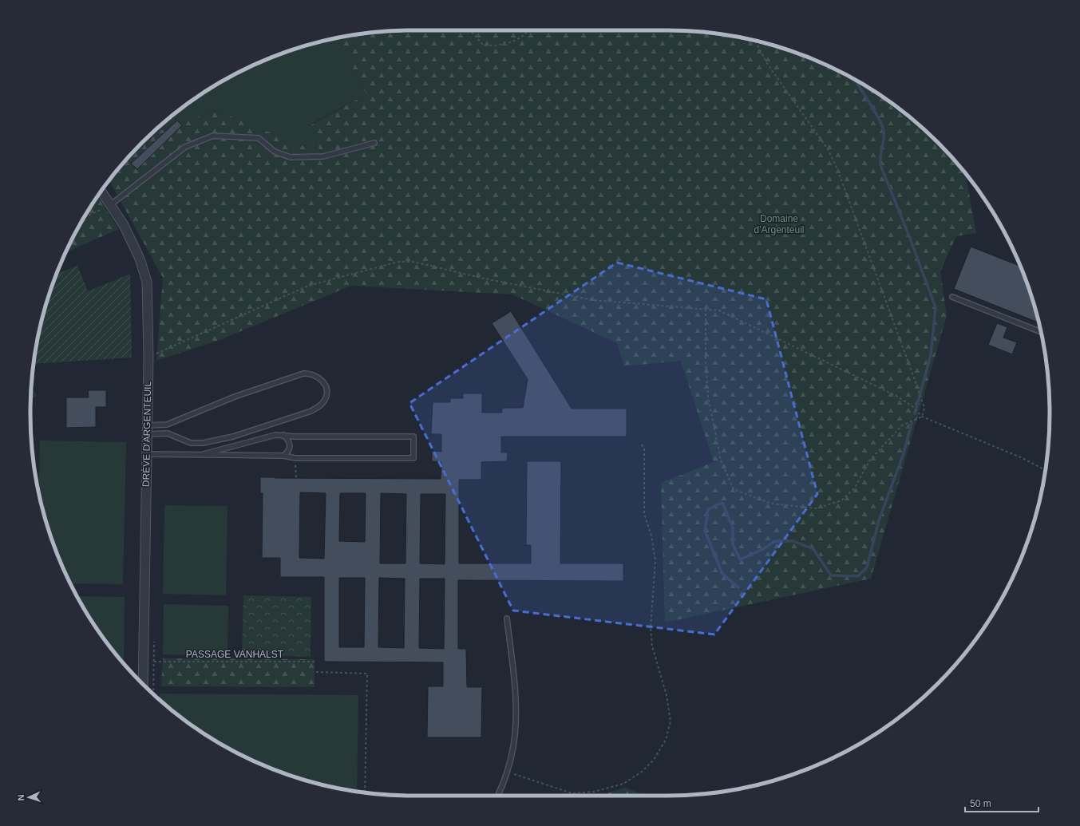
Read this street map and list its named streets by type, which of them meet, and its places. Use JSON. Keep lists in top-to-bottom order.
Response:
{
  "streets": {
    "street": ["DRÈVE D'ARGENTEUIL"],
    "path": ["PASSAGE VANHALST"]
  },
  "parks": ["Domaine d'Argenteuil"],
  "scale_bar": "50 m",
  "north": "left"
}
